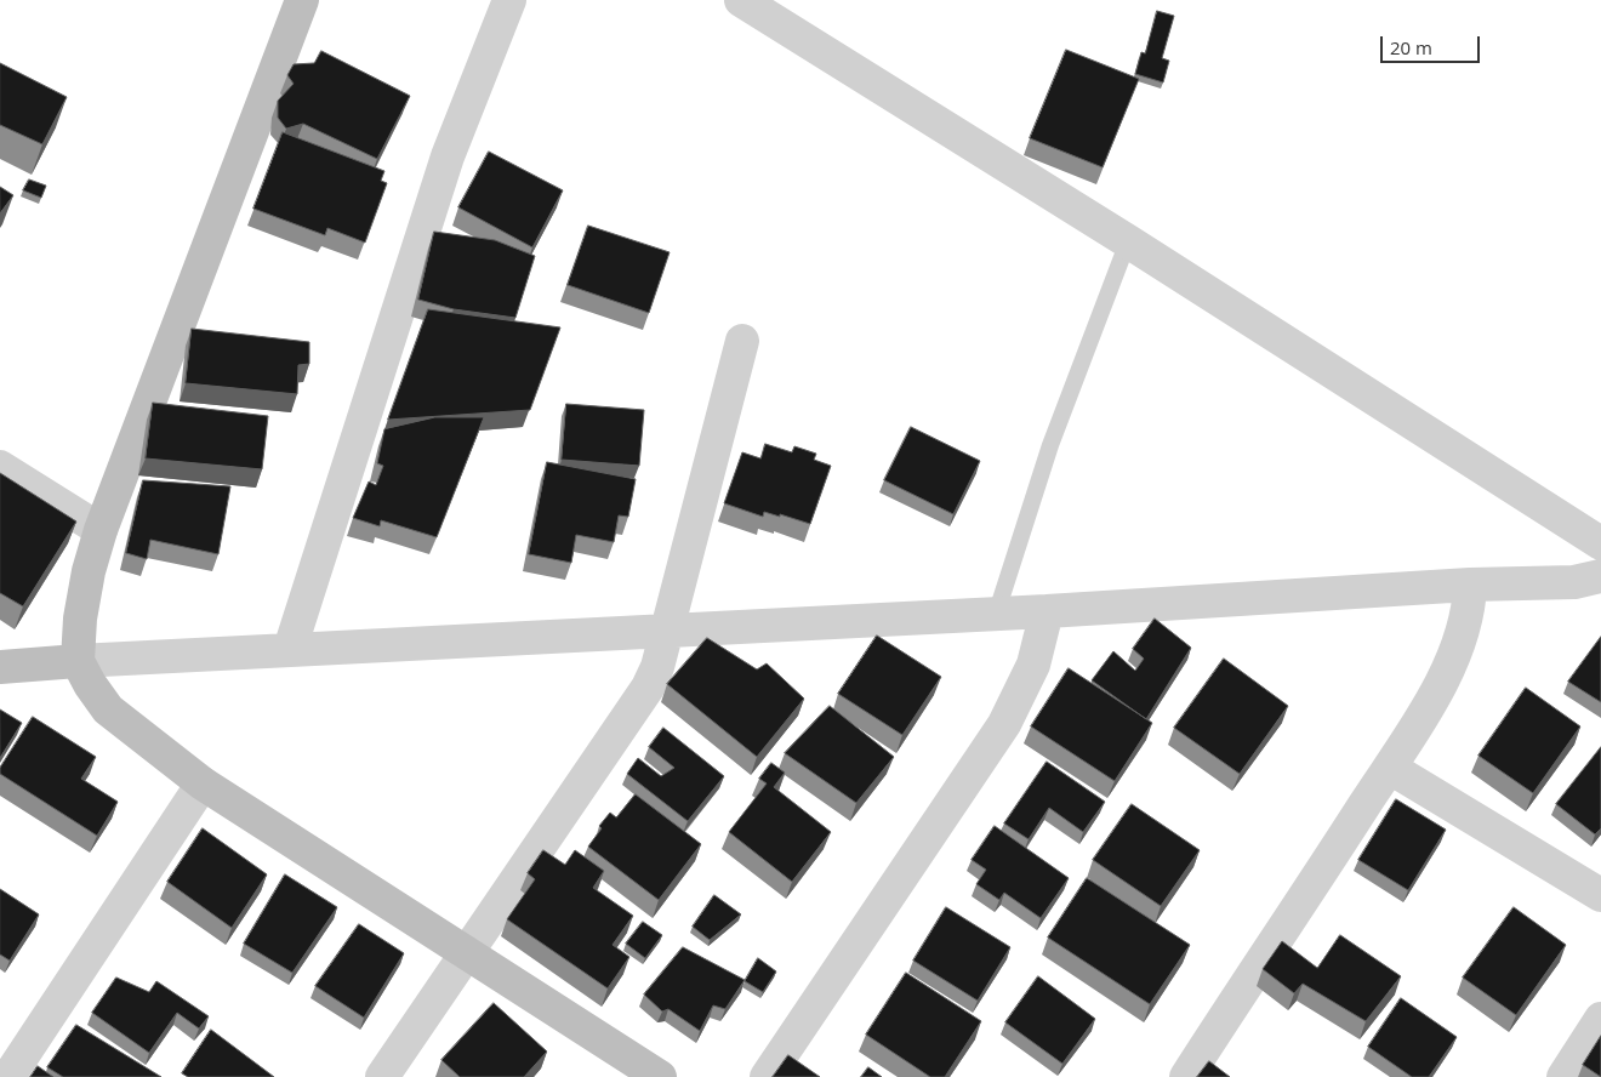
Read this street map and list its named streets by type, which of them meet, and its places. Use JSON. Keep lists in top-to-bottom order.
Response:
{
  "scale_bar": "20 m"
}
